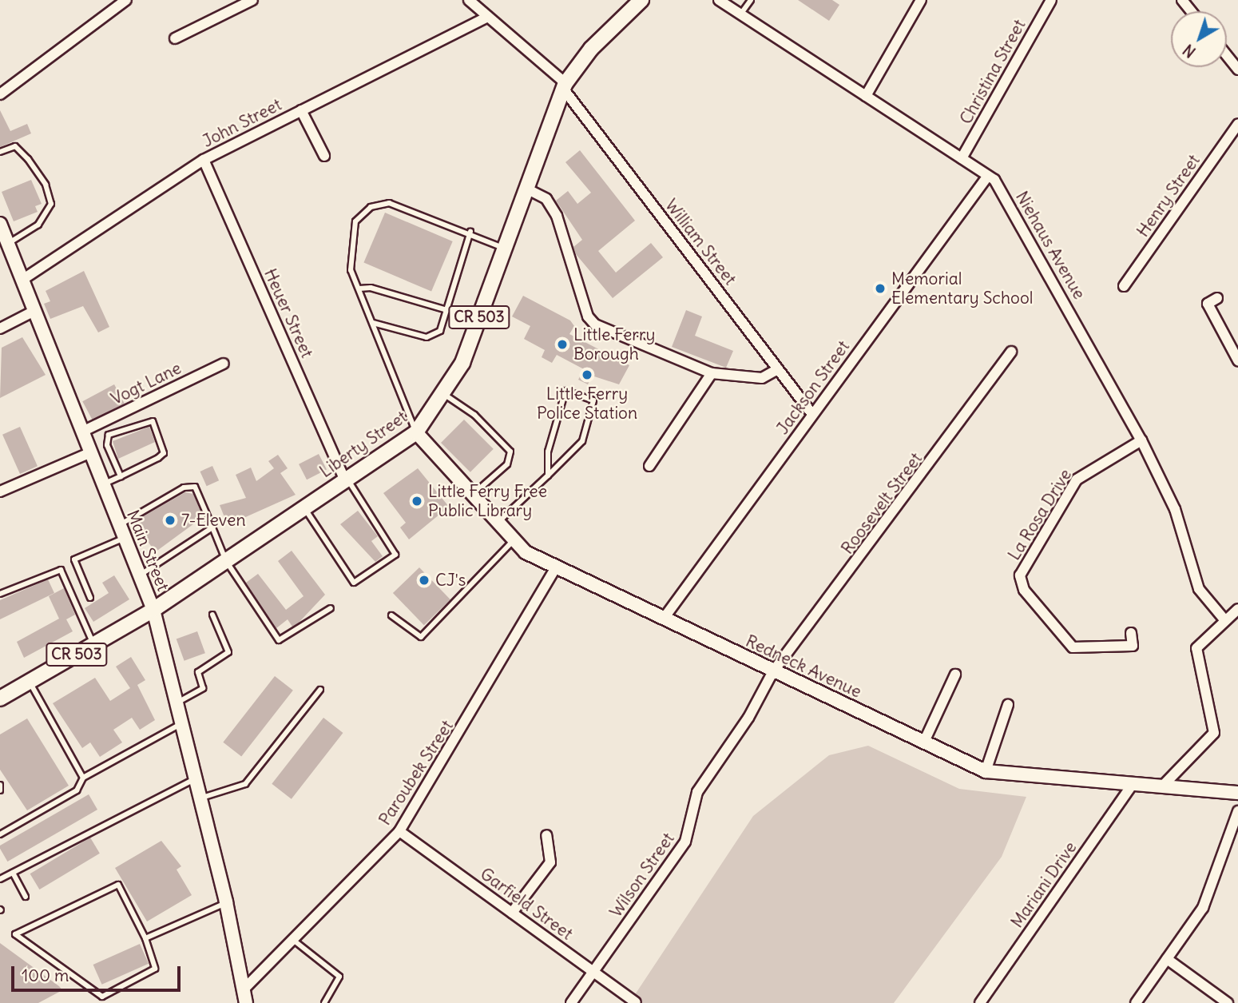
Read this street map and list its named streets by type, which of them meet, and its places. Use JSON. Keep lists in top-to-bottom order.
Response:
{
  "streets": {
    "main road": ["CR 503", "Liberty Street"],
    "street": [
      "Christina Street",
      "John Street",
      "Henry Street",
      "William Street",
      "Niehaus Avenue",
      "Heuer Street",
      "Vogt Lane",
      "Jackson Street",
      "Roosevelt Street",
      "La Rosa Drive",
      "Main Street",
      "Redneck Avenue",
      "Paroubek Street",
      "Wilson Street",
      "Mariani Drive",
      "Garfield Street"
    ]
  },
  "crossings": [
    ["Christina Street", "Niehaus Avenue"],
    ["John Street", "William Street"],
    ["John Street", "Heuer Street"],
    ["John Street", "Main Street"],
    ["William Street", "Jackson Street"],
    ["William Street", "Liberty Street"],
    ["Niehaus Avenue", "Jackson Street"],
    ["Niehaus Avenue", "La Rosa Drive"],
    ["Heuer Street", "Liberty Street"],
    ["Vogt Lane", "Main Street"],
    ["Jackson Street", "Redneck Avenue"],
    ["Liberty Street", "Main Street"],
    ["Liberty Street", "Redneck Avenue"],
    ["Roosevelt Street", "Redneck Avenue"],
    ["Roosevelt Street", "Wilson Street"],
    ["Main Street", "Paroubek Street"],
    ["Redneck Avenue", "Paroubek Street"],
    ["Redneck Avenue", "Wilson Street"],
    ["Redneck Avenue", "Mariani Drive"],
    ["Paroubek Street", "Garfield Street"],
    ["Wilson Street", "Garfield Street"]
  ],
  "places": [
    "Memorial Elementary School",
    "Little Ferry Borough",
    "Little Ferry Police Station",
    "Little Ferry Free Public Library",
    "7-Eleven",
    "CJ's"
  ],
  "scale_bar": "100 m",
  "north": "bottom left"
}
